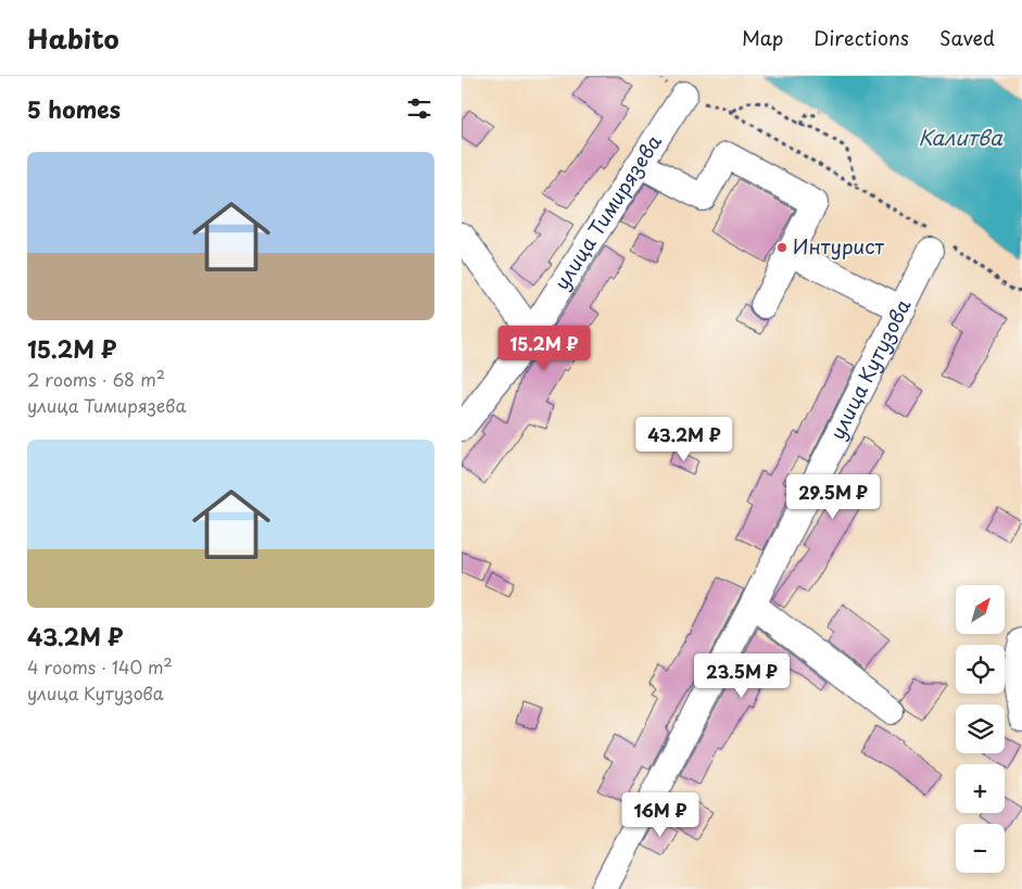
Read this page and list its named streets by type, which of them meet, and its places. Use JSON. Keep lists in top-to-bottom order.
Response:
{
  "streets": {
    "street": ["улица Тимирязева", "улица Кутузова"]
  },
  "water": ["Калитва"],
  "places": ["Интурист"],
  "north": "top right",
  "page": {
    "header": "Habito",
    "nav": ["Map", "Directions", "Saved"],
    "heading": "5 homes",
    "list": [
      {
        "name": "15.2M ₽",
        "note": "2 rooms · 68 m² · улица Тимирязева"
      },
      {
        "name": "43.2M ₽",
        "note": "4 rooms · 140 m² · улица Кутузова"
      }
    ],
    "price": [
      "15.2M ₽",
      "43.2M ₽",
      "29.5M ₽",
      "23.5M ₽",
      "16M ₽"
    ],
    "map_buttons": ["+", "−"]
  }
}
